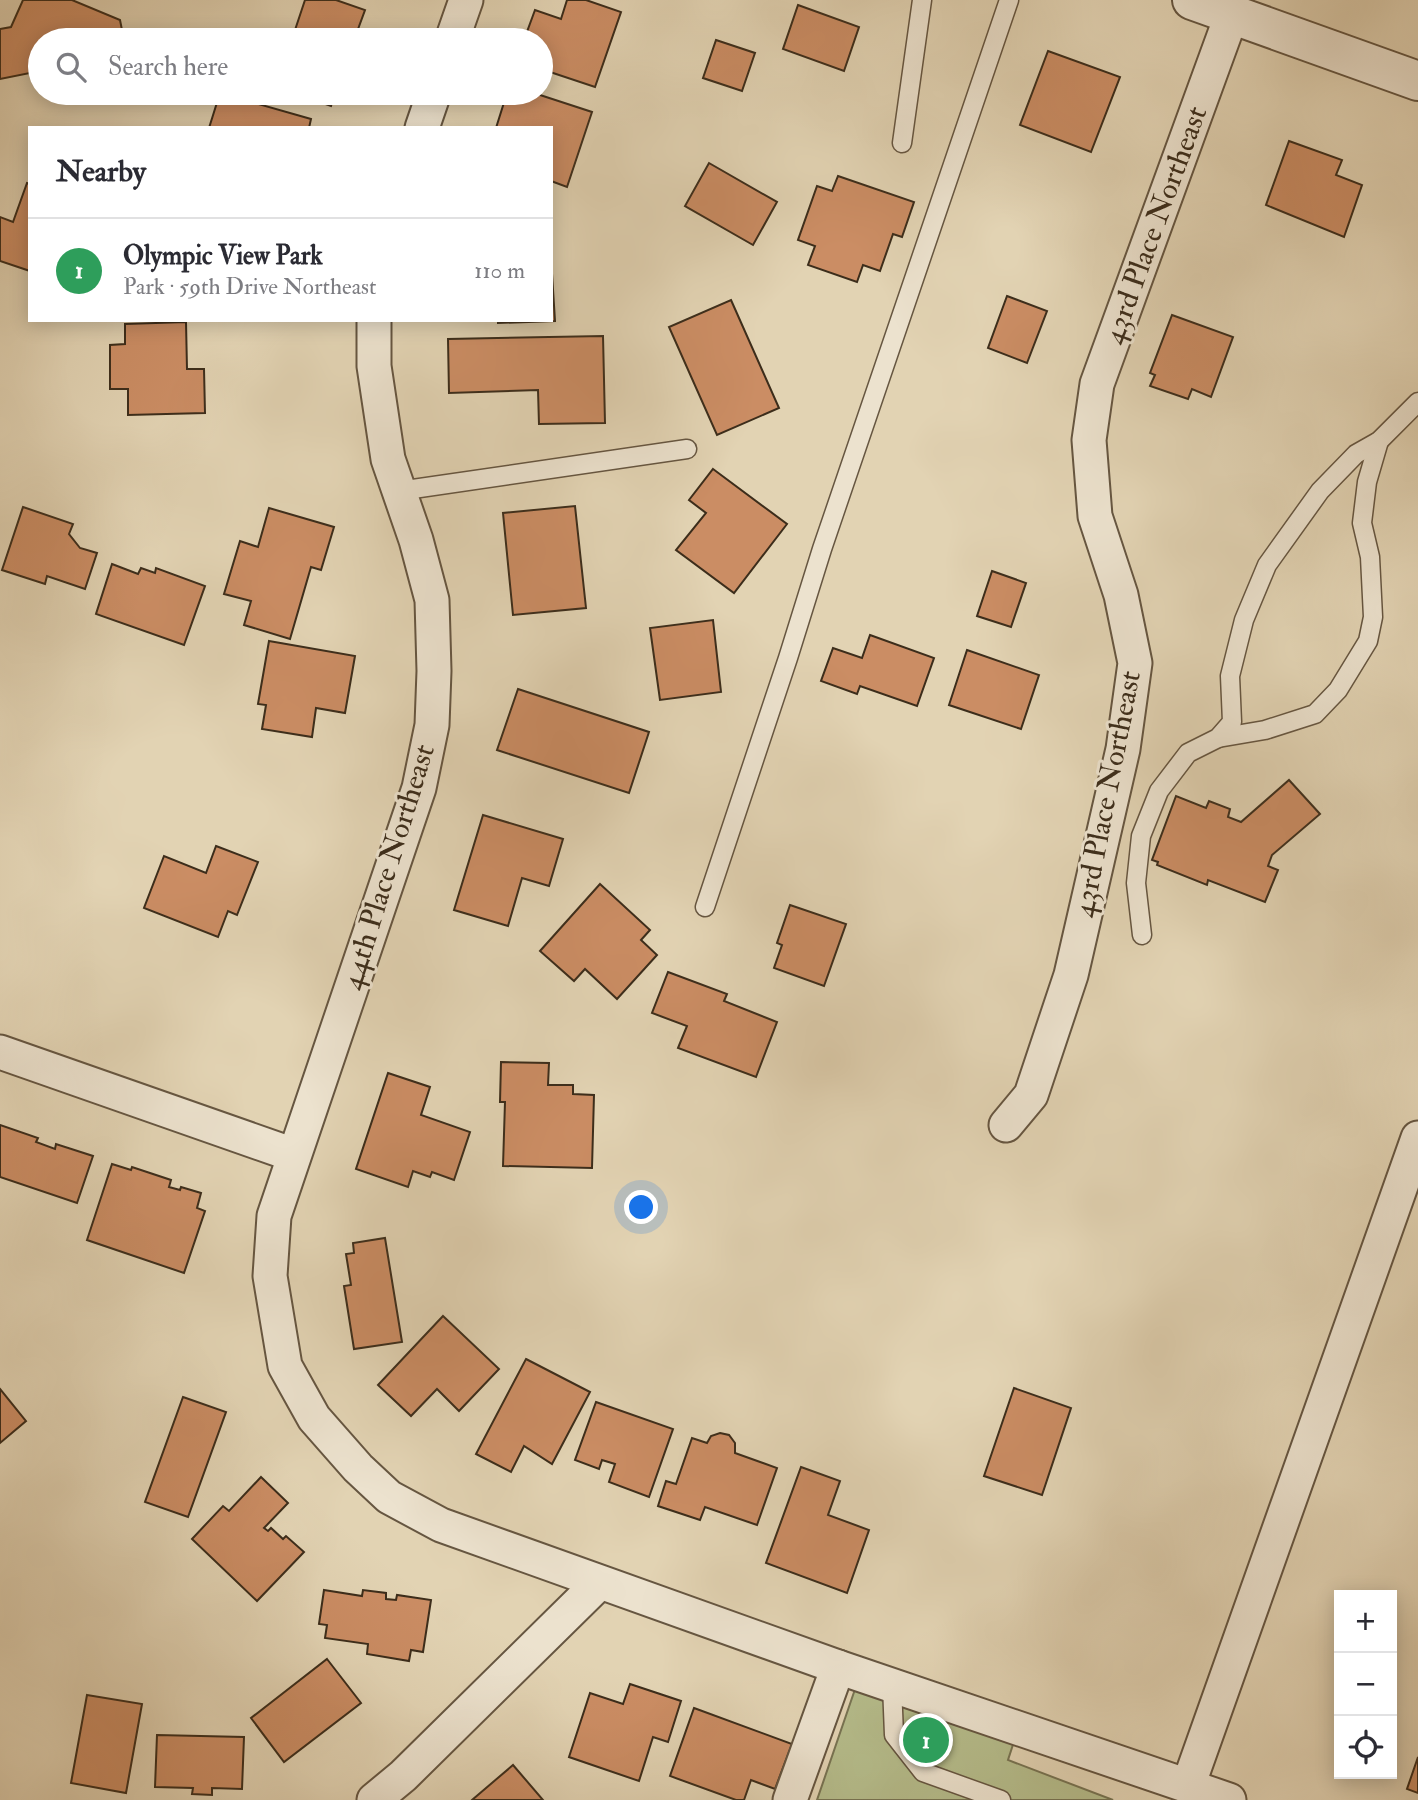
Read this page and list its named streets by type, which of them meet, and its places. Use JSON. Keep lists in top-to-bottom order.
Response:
{
  "streets": {
    "street": ["43rd Place Northeast", "44th Place Northeast"]
  },
  "page": {
    "search": "Search here",
    "heading": "Nearby",
    "list": [
      {
        "mark": "1",
        "name": "Olympic View Park",
        "note": "Park · 59th Drive Northeast",
        "value": "110 m"
      }
    ],
    "map_buttons": ["+", "−"],
    "pins": "1"
  }
}
